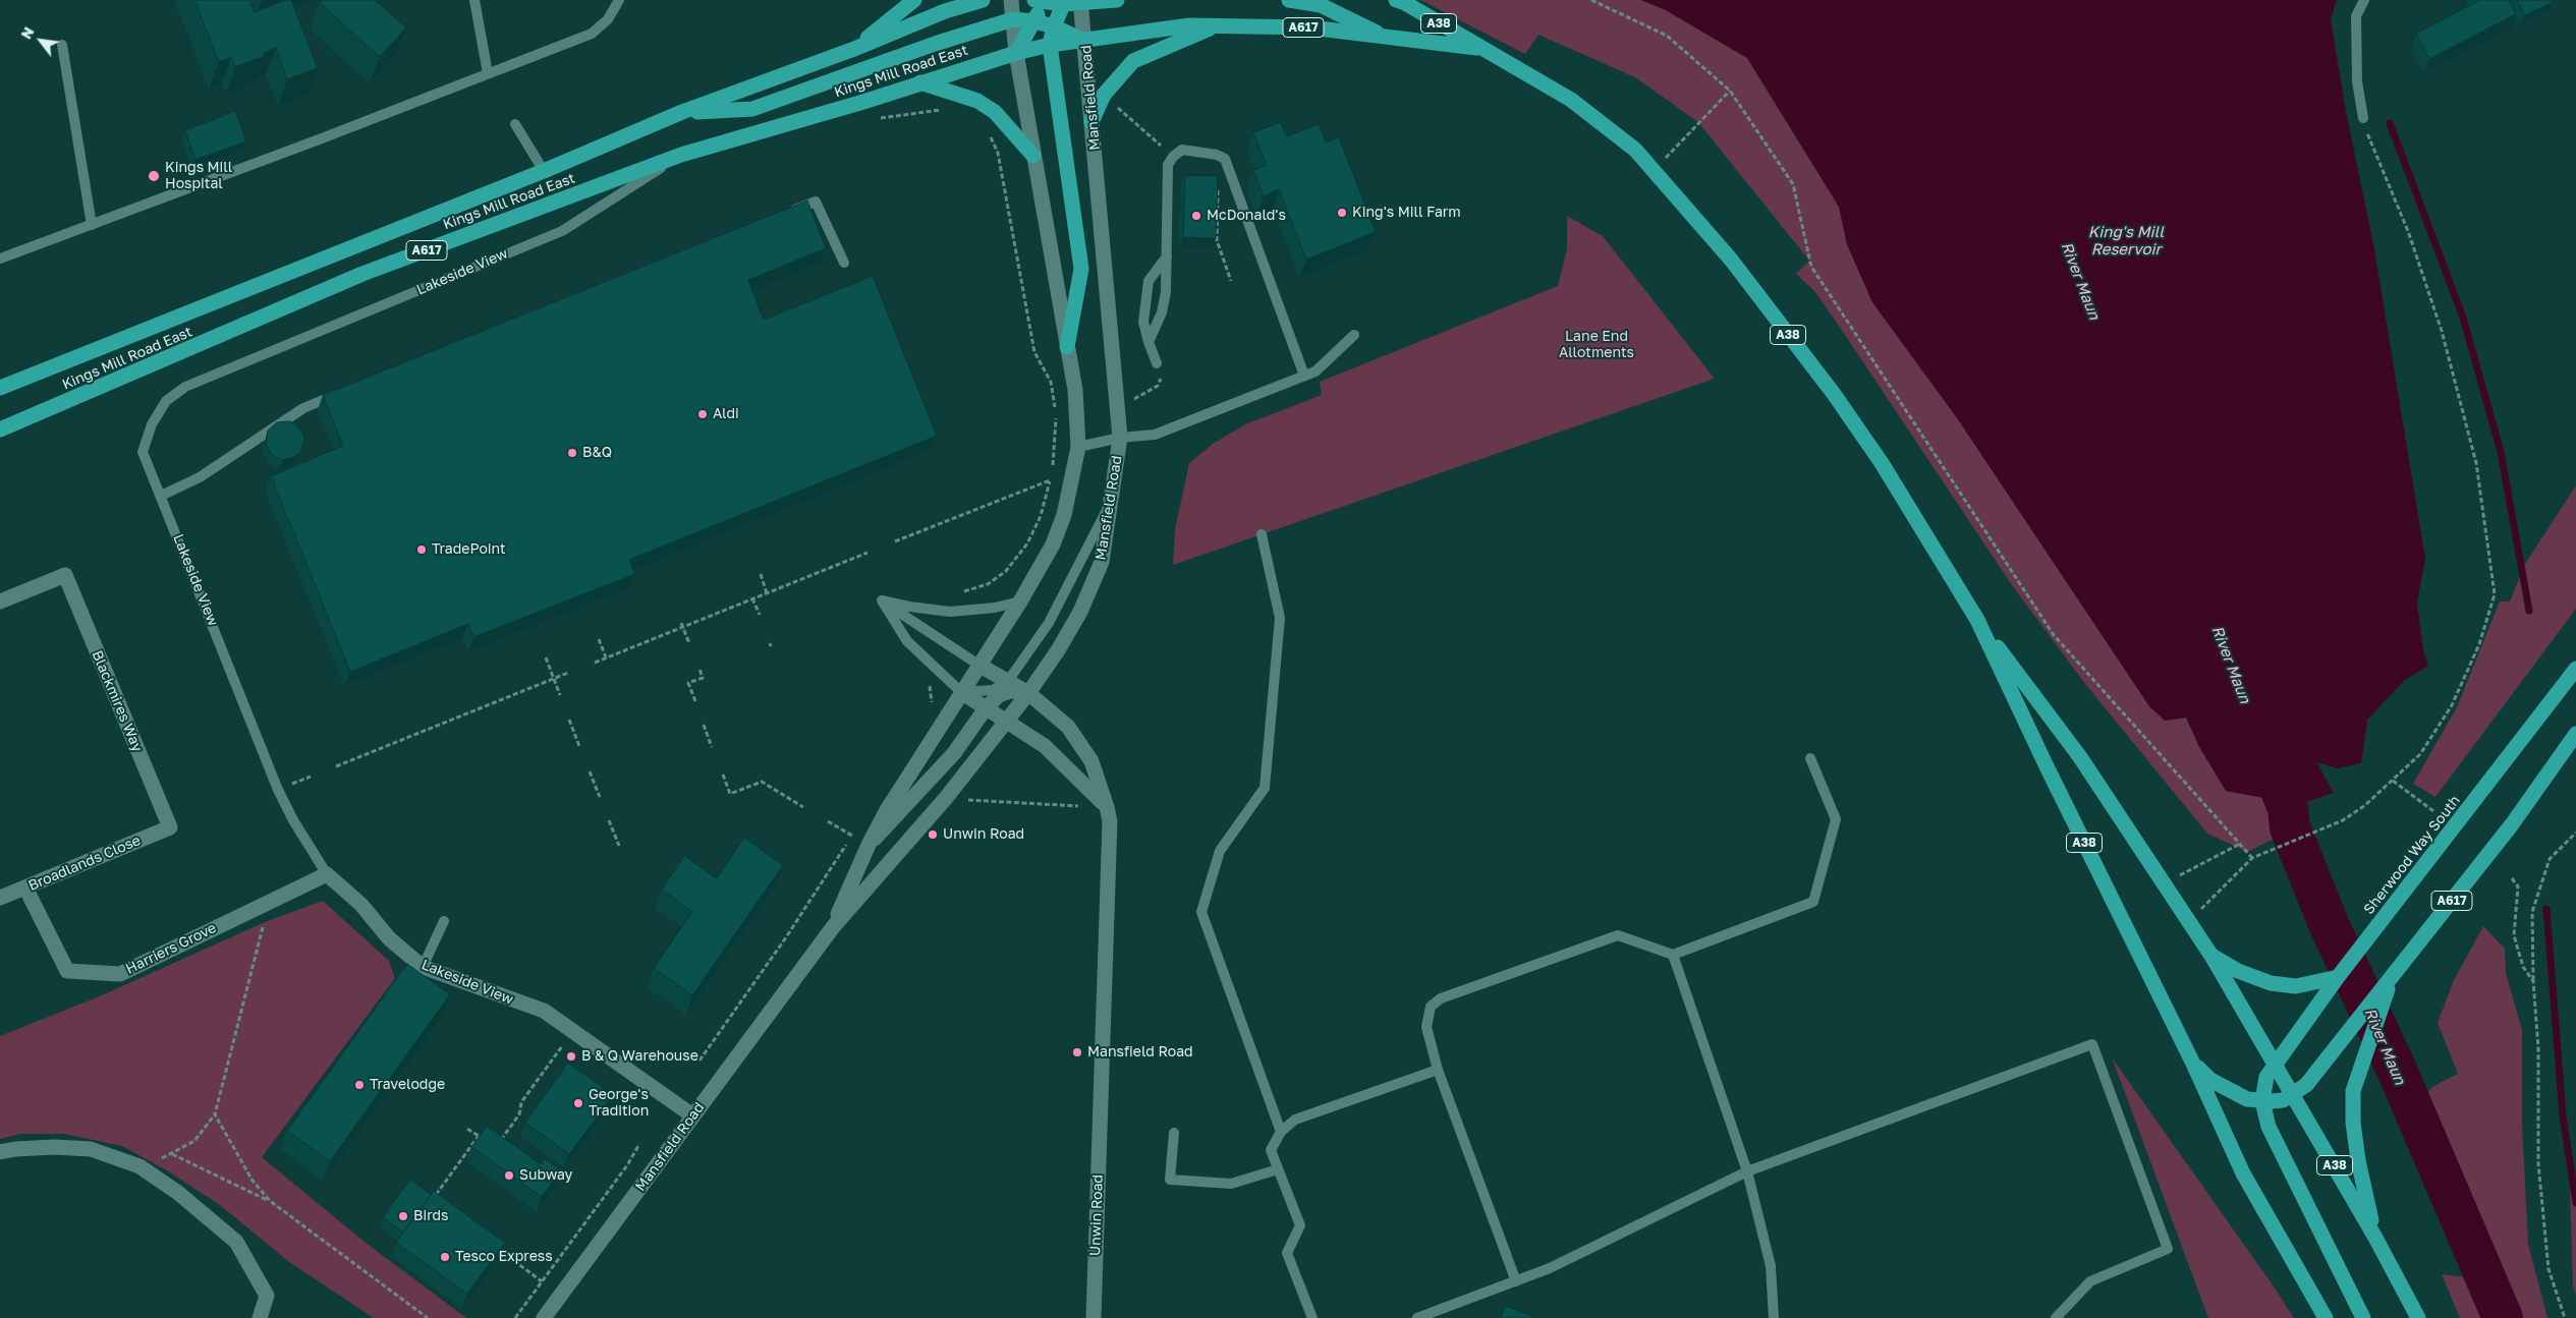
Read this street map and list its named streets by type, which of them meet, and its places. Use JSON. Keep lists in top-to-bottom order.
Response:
{
  "streets": {
    "highway": [
      "A38",
      "A617",
      "Kings Mill Road East",
      "Sherwood Way South"
    ],
    "street": [
      "Mansfield Road",
      "Lakeside View",
      "Blackmires Way",
      "Broadlands Close",
      "Harriers Grove",
      "Unwin Road"
    ]
  },
  "crossings": [
    ["A38", "A617"],
    ["A617", "Kings Mill Road East"],
    ["A617", "Mansfield Road"],
    ["Kings Mill Road East", "Mansfield Road"],
    ["Kings Mill Road East", "Lakeside View"],
    ["Mansfield Road", "Lakeside View"],
    ["Mansfield Road", "Unwin Road"],
    ["Lakeside View", "Harriers Grove"],
    ["Blackmires Way", "Broadlands Close"],
    ["Broadlands Close", "Harriers Grove"]
  ],
  "water": ["King's Mill Reservoir", "River Maun"],
  "parks": ["Lane End Allotments"],
  "places": [
    "Kings Mill Hospital",
    "King's Mill Farm",
    "McDonald's",
    "Aldi",
    "B&Q",
    "TradePoint",
    "Unwin Road",
    "Mansfield Road",
    "B & Q Warehouse",
    "Travelodge",
    "George's Tradition",
    "Subway",
    "Birds",
    "Tesco Express"
  ],
  "north": "top left"
}
